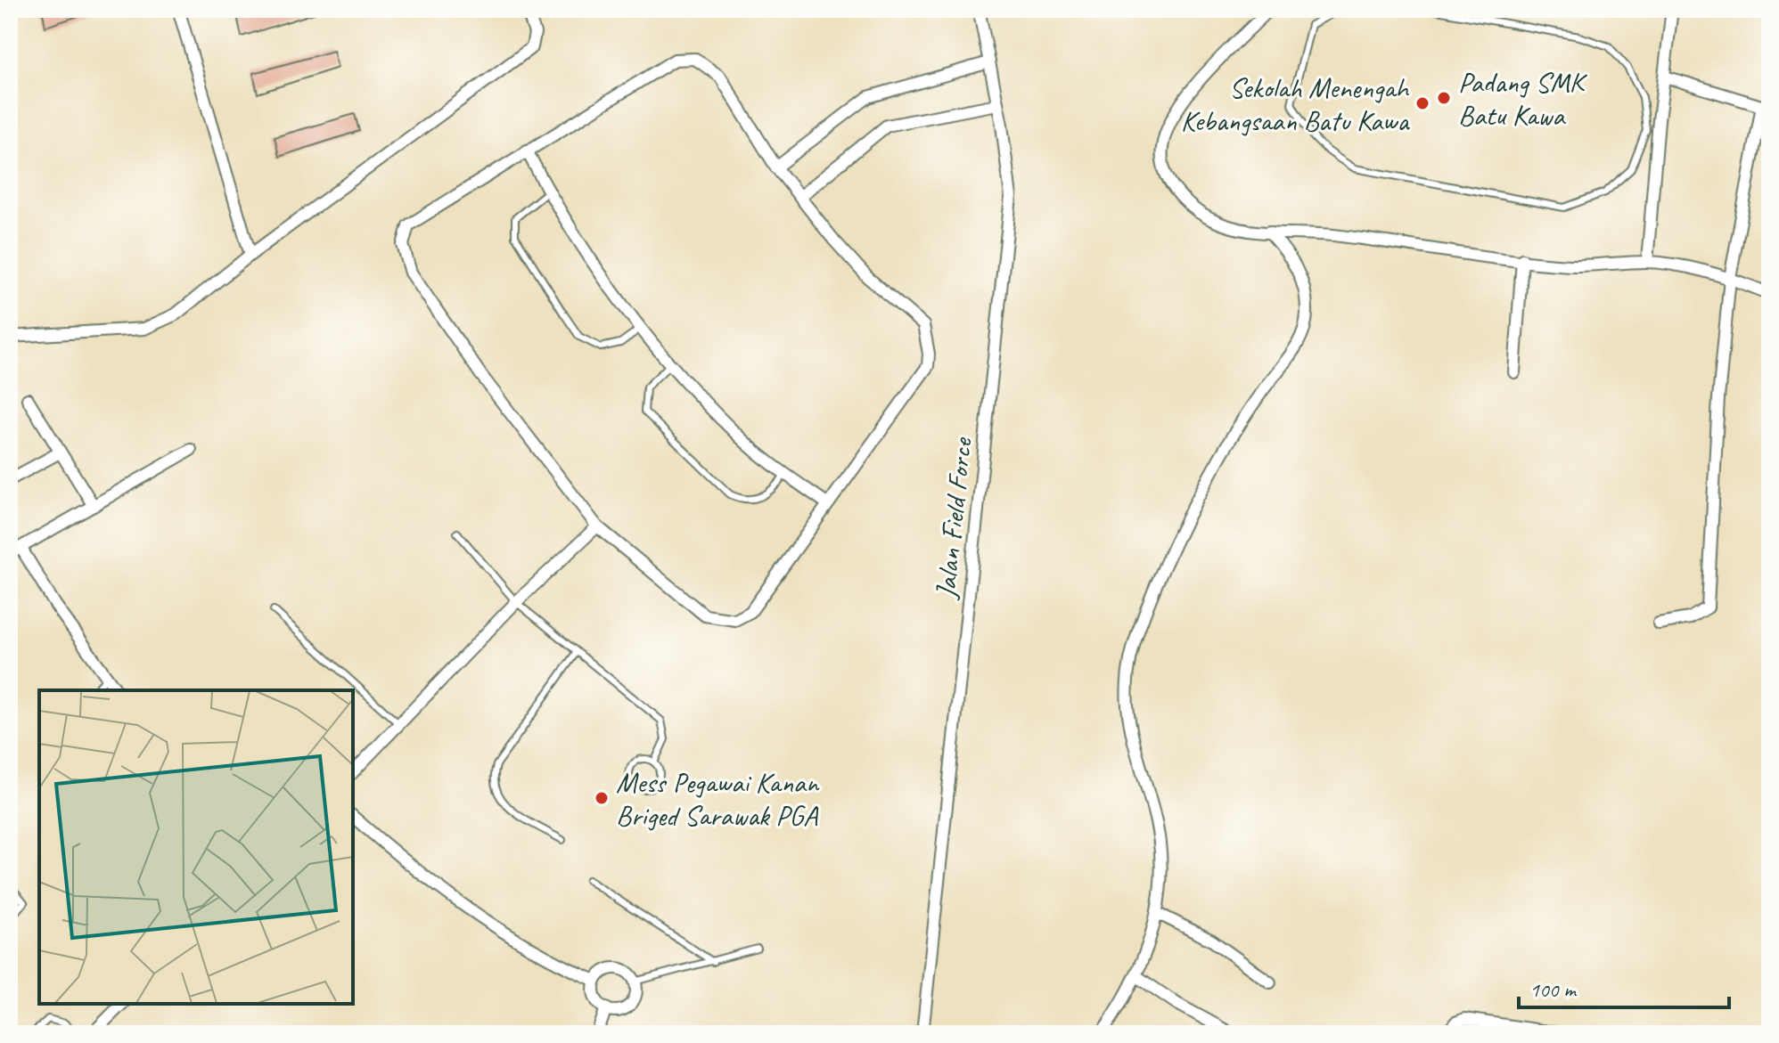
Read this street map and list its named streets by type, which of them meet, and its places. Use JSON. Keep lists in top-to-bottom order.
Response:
{
  "streets": {
    "street": ["Jalan Field Force"]
  },
  "places": ["Padang SMK Batu Kawa", "Sekolah Menengah Kebangsaan Batu Kawa", "Mess Pegawai Kanan Briged Sarawak PGA"],
  "scale_bar": "100 m"
}
